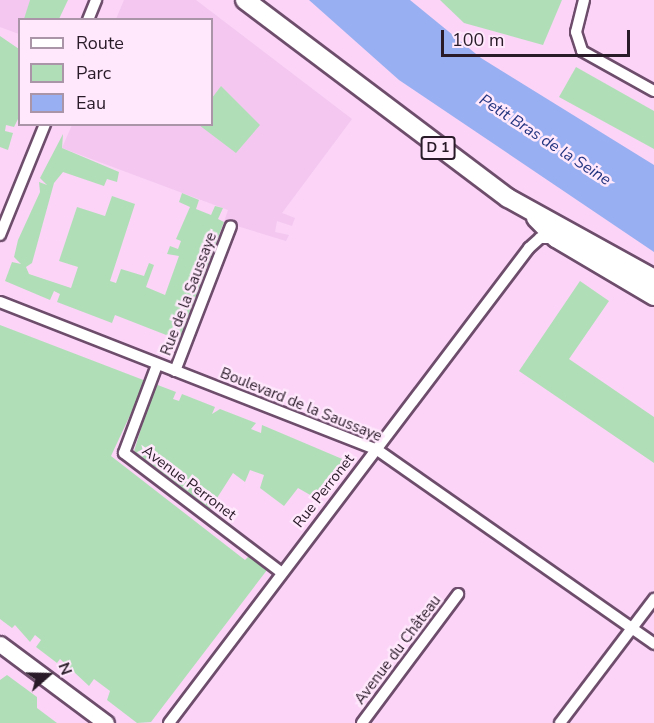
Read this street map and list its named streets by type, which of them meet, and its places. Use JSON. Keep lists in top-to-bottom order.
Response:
{
  "streets": {
    "main road": ["D 1"],
    "street": [
      "Rue de la Saussaye",
      "Boulevard de la Saussaye",
      "Avenue Perronet",
      "Rue Perronet",
      "Avenue du Château"
    ]
  },
  "crossings": [
    ["D 1", "Rue Perronet"],
    ["Rue de la Saussaye", "Boulevard de la Saussaye"],
    ["Boulevard de la Saussaye", "Avenue Perronet"],
    ["Boulevard de la Saussaye", "Rue Perronet"],
    ["Avenue Perronet", "Rue Perronet"]
  ],
  "water": ["Petit Bras de la Seine"],
  "legend": ["Route", "Parc", "Eau"],
  "scale_bar": "100 m",
  "north": "right"
}
